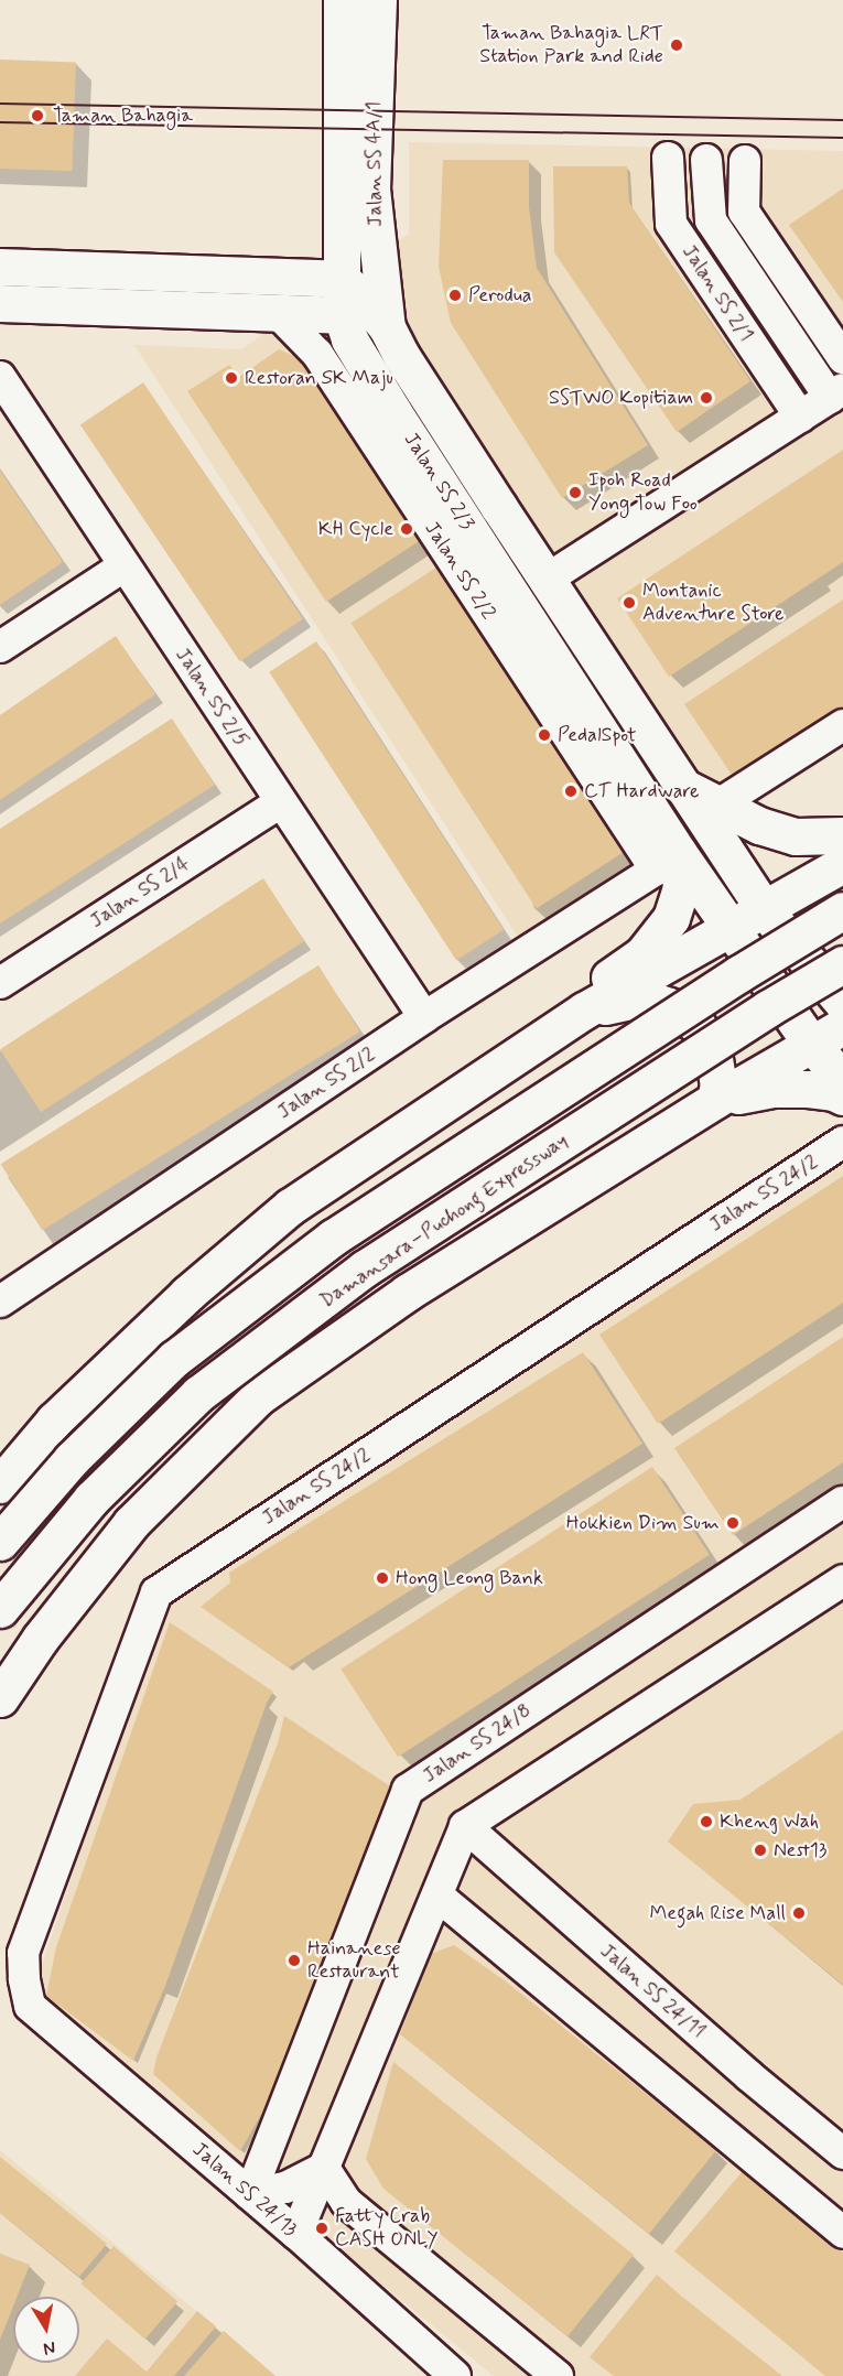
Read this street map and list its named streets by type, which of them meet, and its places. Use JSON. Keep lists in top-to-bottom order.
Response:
{
  "streets": {
    "main road": ["Jalan SS 4A/1", "Jalan SS 2/3", "Damansara–Puchong Expressway"],
    "street": [
      "Jalan SS 2/1",
      "Jalan SS 2/2",
      "Jalan SS 2/5",
      "Jalan SS 2/4",
      "Jalan SS 24/2",
      "Jalan SS 24/8",
      "Jalan SS 24/11",
      "Jalan SS 24/13"
    ]
  },
  "crossings": [
    ["Jalan SS 4A/1", "Jalan SS 2/3"],
    ["Jalan SS 2/3", "Jalan SS 2/2"],
    ["Jalan SS 2/2", "Jalan SS 2/5"],
    ["Jalan SS 2/5", "Jalan SS 2/4"],
    ["Jalan SS 24/2", "Jalan SS 24/13"],
    ["Jalan SS 24/8", "Jalan SS 24/13"]
  ],
  "places": [
    "Taman Bahagia LRT Station Park and Ride",
    "Taman Bahagia",
    "Perodua",
    "Restoran SK Maju",
    "SSTWO Kopitiam",
    "Ipoh Road Yong Tow Foo",
    "KH Cycle",
    "Montanic Adventure Store",
    "PedalSpot",
    "CT Hardware",
    "Hokkien Dim Sum",
    "Hong Leong Bank",
    "Kheng Wah",
    "Nest13",
    "Megah Rise Mall",
    "Hainanese Restaurant",
    "Fatty Crab CASH ONLY"
  ],
  "north": "bottom"
}
